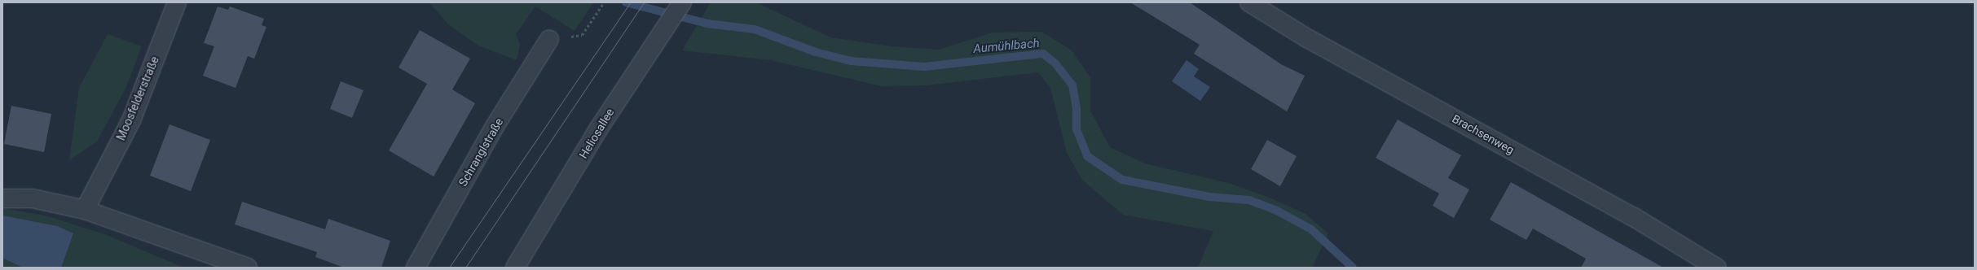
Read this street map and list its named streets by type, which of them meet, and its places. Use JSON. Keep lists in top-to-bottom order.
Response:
{
  "streets": {
    "street": [
      "Moosfelderstraße",
      "Heliosallee",
      "Brachsenweg",
      "Schranglstraße"
    ]
  },
  "water": ["Aumühlbach"]
}
